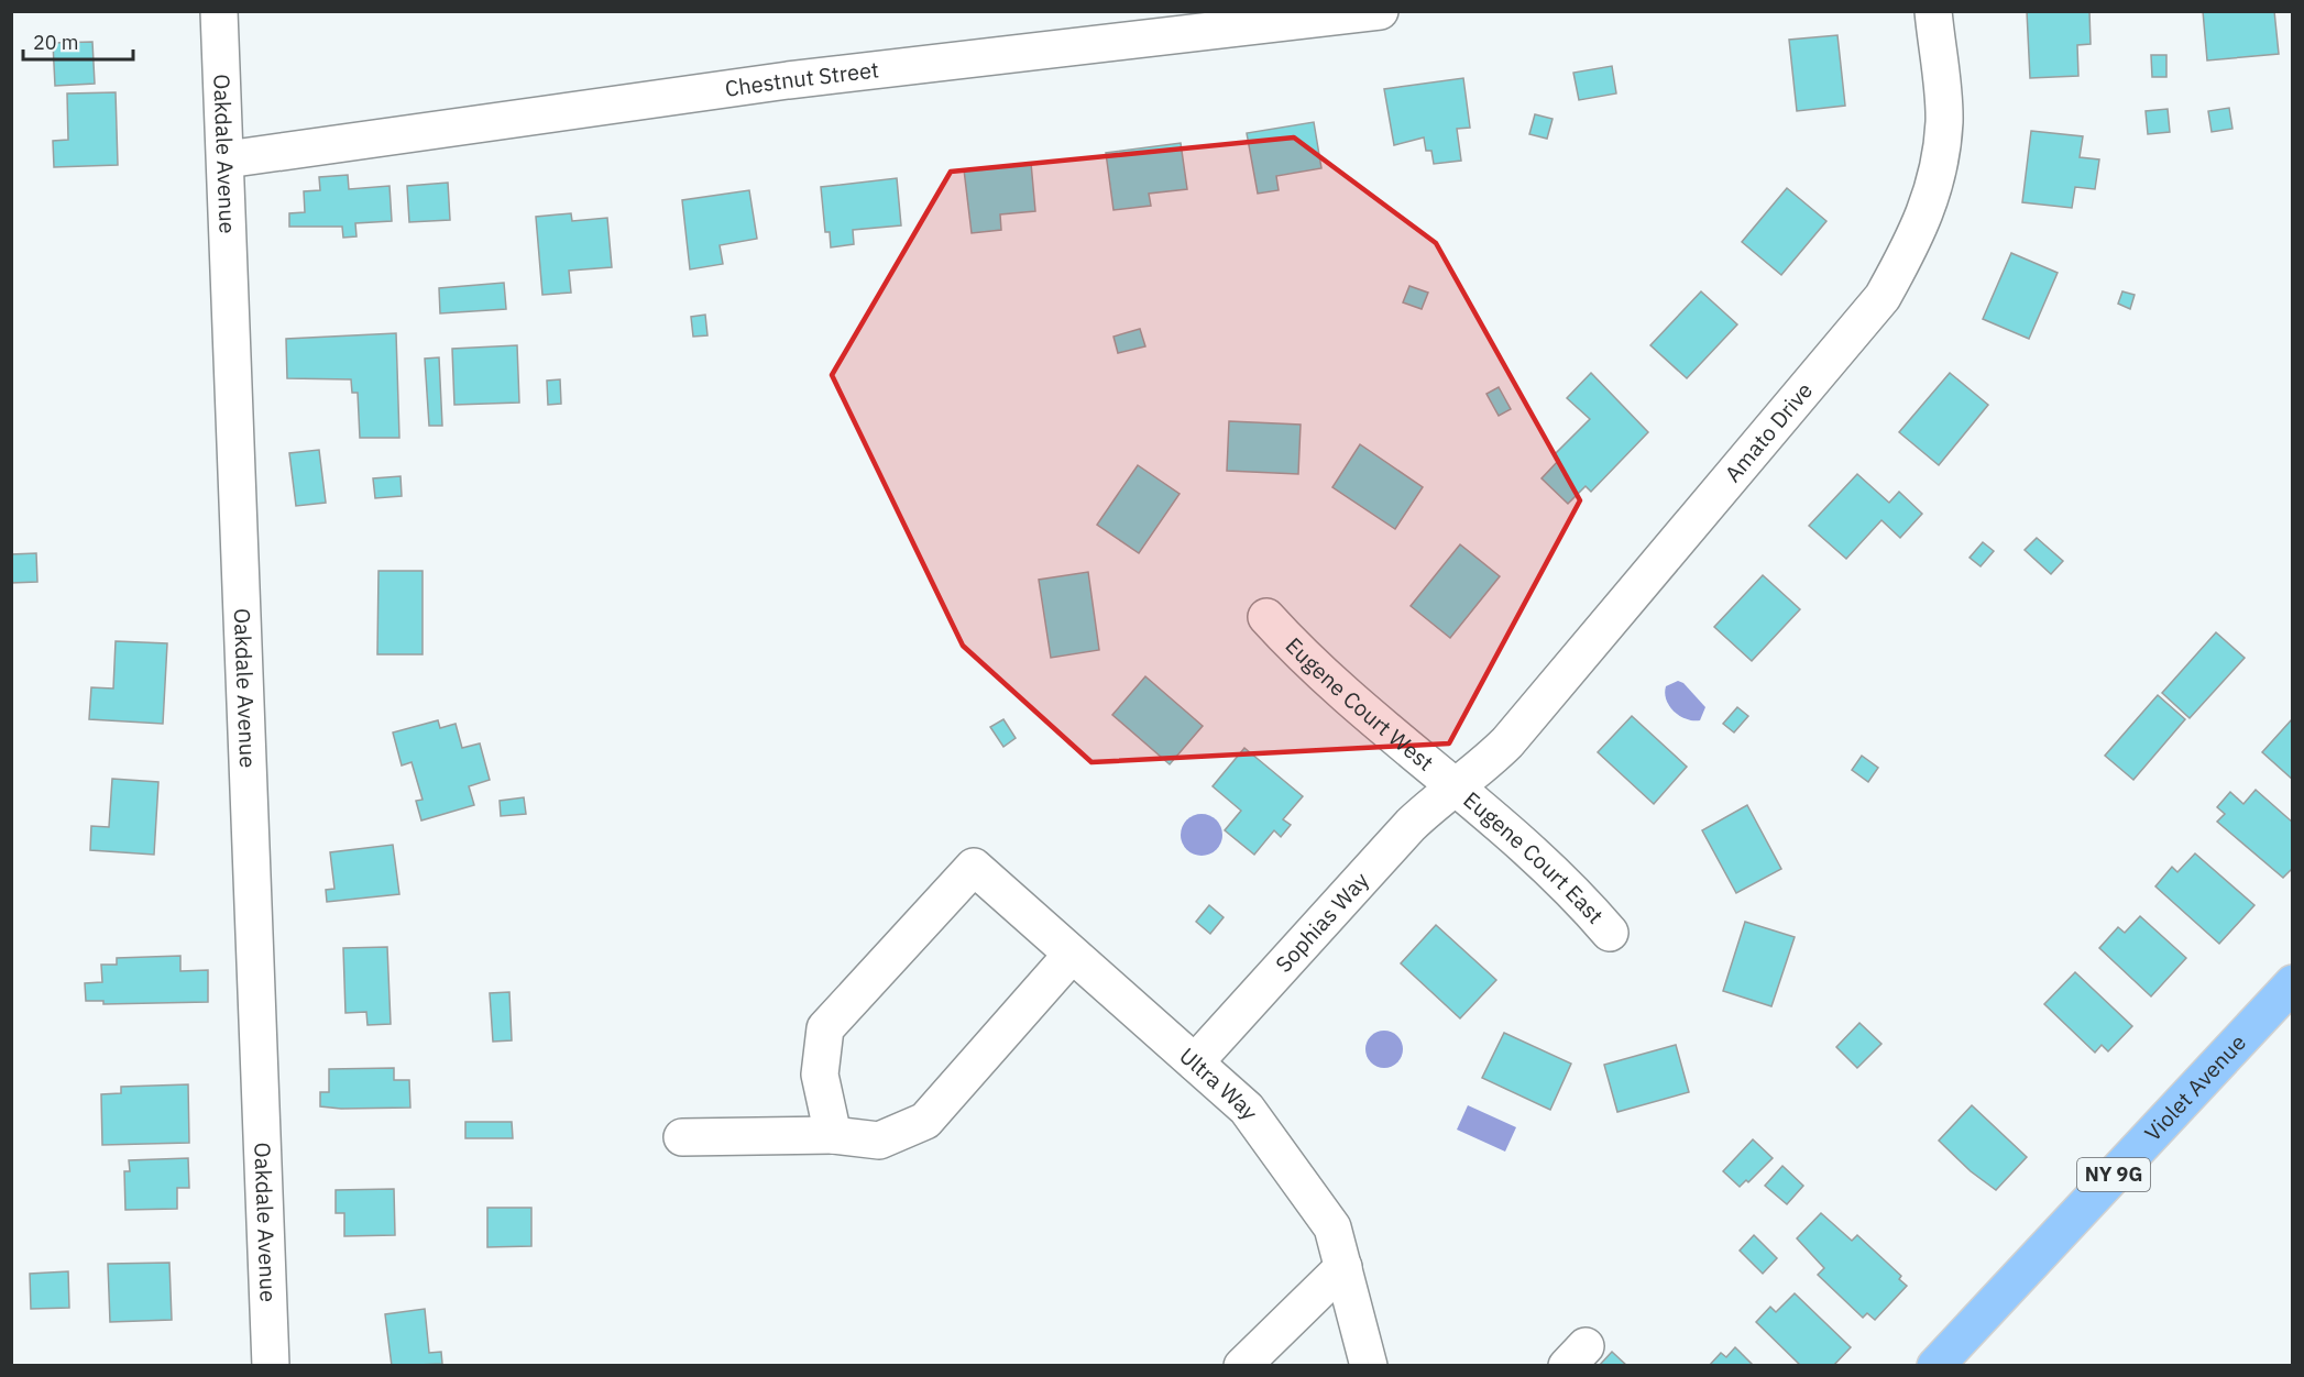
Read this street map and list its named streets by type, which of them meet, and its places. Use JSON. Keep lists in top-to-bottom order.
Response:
{
  "streets": {
    "main road": ["Violet Avenue", "NY 9G"],
    "street": [
      "Chestnut Street",
      "Oakdale Avenue",
      "Amato Drive",
      "Eugene Court West",
      "Eugene Court East",
      "Sophias Way",
      "Ultra Way"
    ]
  },
  "crossings": [
    ["Chestnut Street", "Oakdale Avenue"],
    ["Amato Drive", "Eugene Court West"],
    ["Amato Drive", "Eugene Court East"],
    ["Amato Drive", "Sophias Way"],
    ["Eugene Court West", "Eugene Court East"],
    ["Eugene Court West", "Sophias Way"],
    ["Eugene Court East", "Sophias Way"],
    ["Sophias Way", "Ultra Way"]
  ],
  "scale_bar": "20 m"
}
